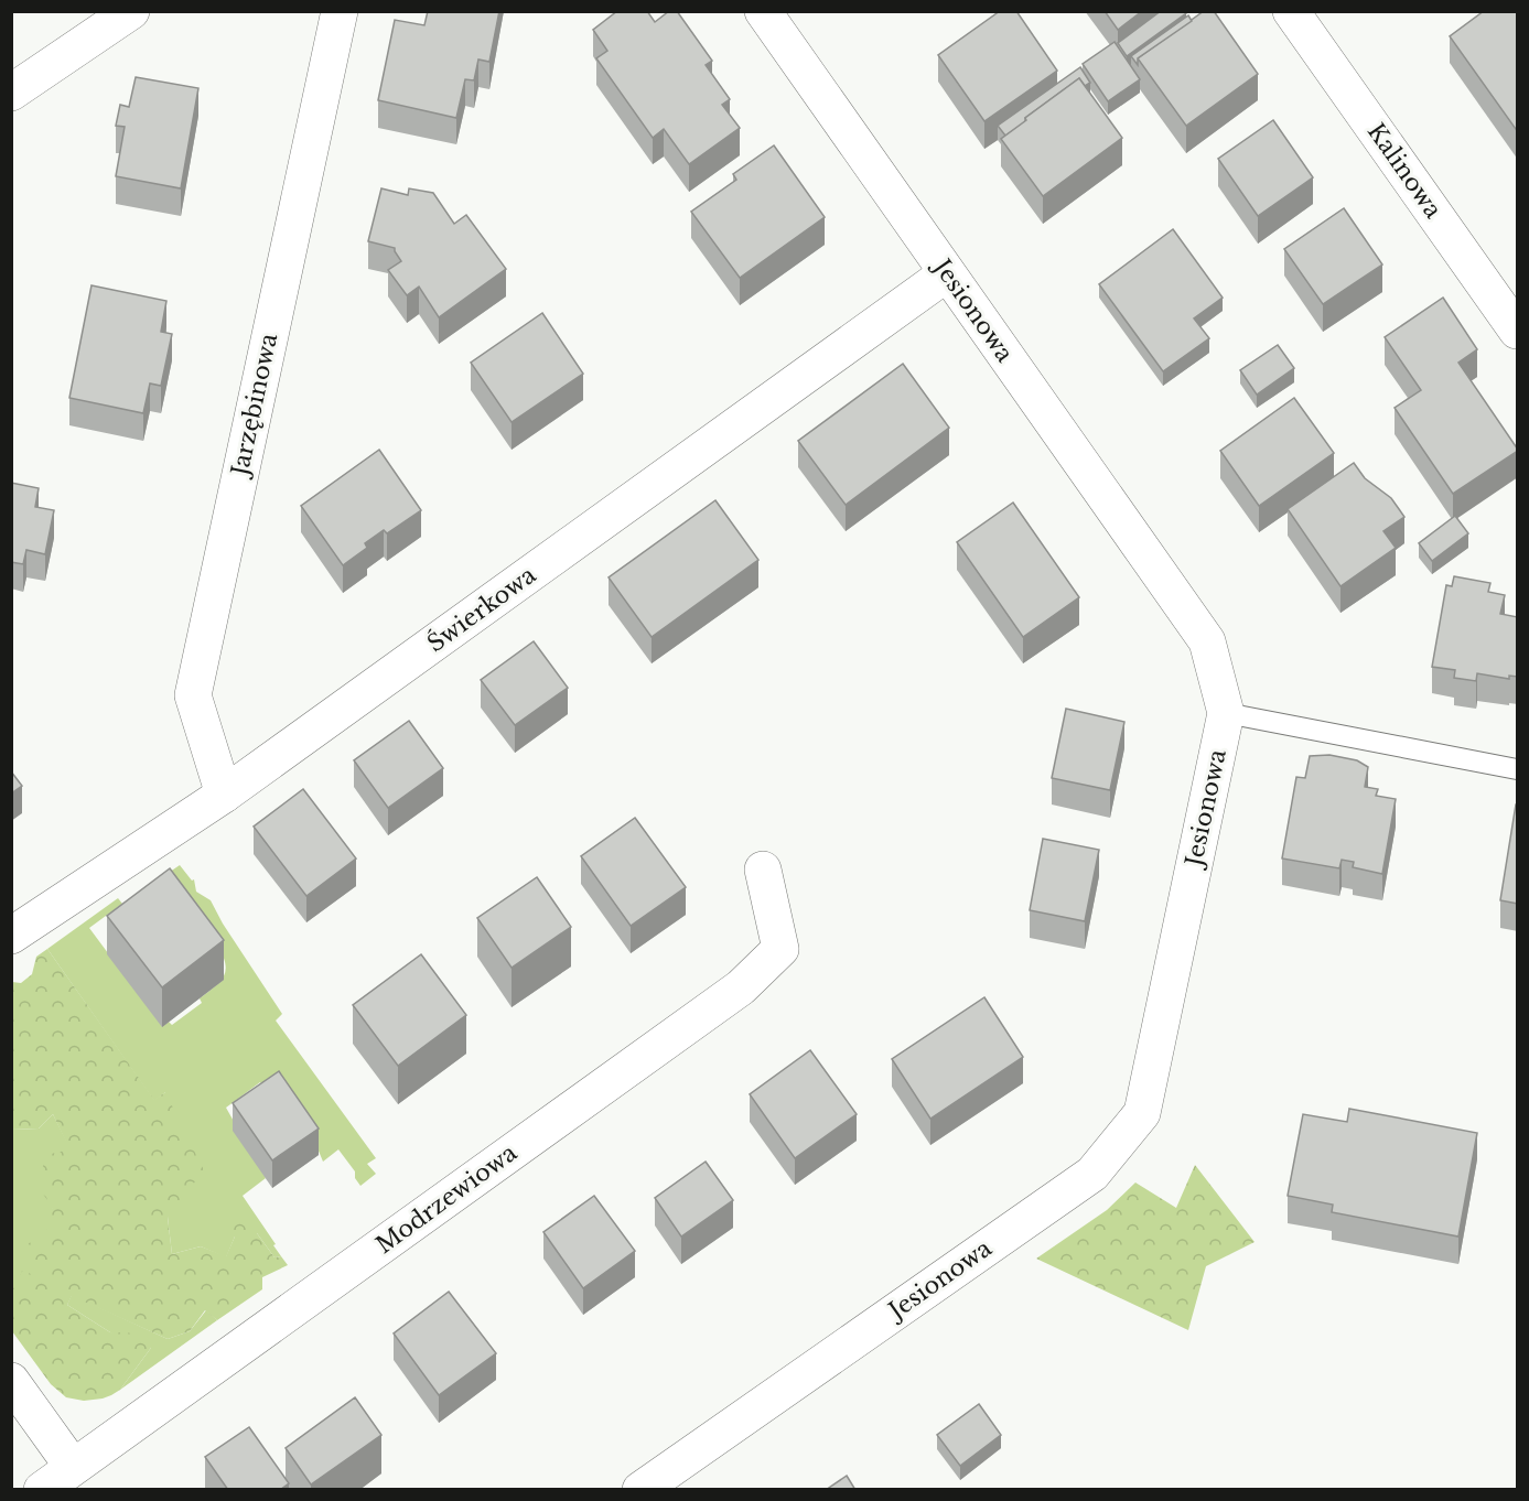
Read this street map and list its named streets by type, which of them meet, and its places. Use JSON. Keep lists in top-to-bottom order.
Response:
{
  "streets": {
    "street": [
      "Kalinowa",
      "Jesionowa",
      "Jarzębinowa",
      "Świerkowa",
      "Modrzewiowa"
    ]
  },
  "crossings": [
    ["Jesionowa", "Świerkowa"],
    ["Jarzębinowa", "Świerkowa"]
  ]
}
